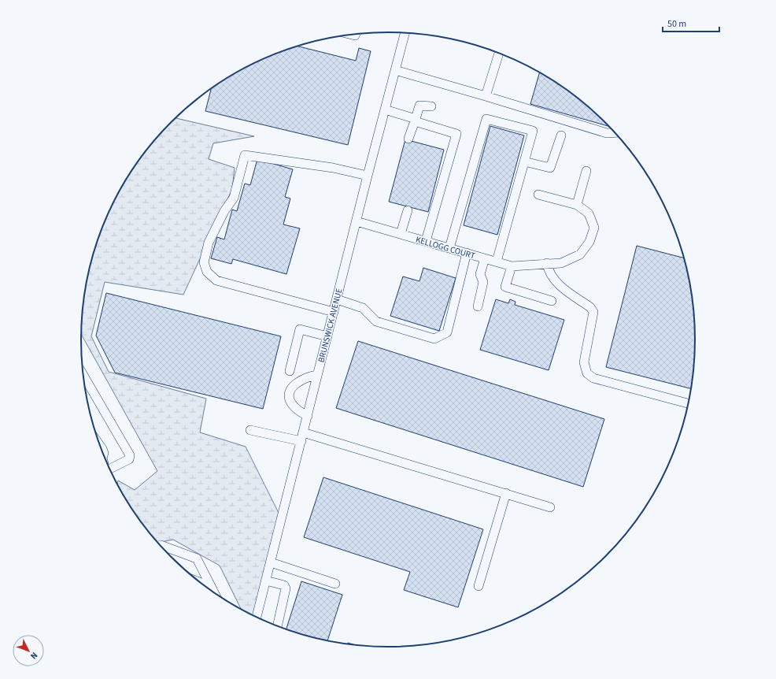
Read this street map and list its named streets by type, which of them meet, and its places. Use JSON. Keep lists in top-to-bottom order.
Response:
{
  "streets": {
    "street": ["KELLOGG COURT", "BRUNSWICK AVENUE"]
  },
  "crossings": [
    ["KELLOGG COURT", "BRUNSWICK AVENUE"]
  ],
  "scale_bar": "50 m",
  "north": "bottom right"
}
